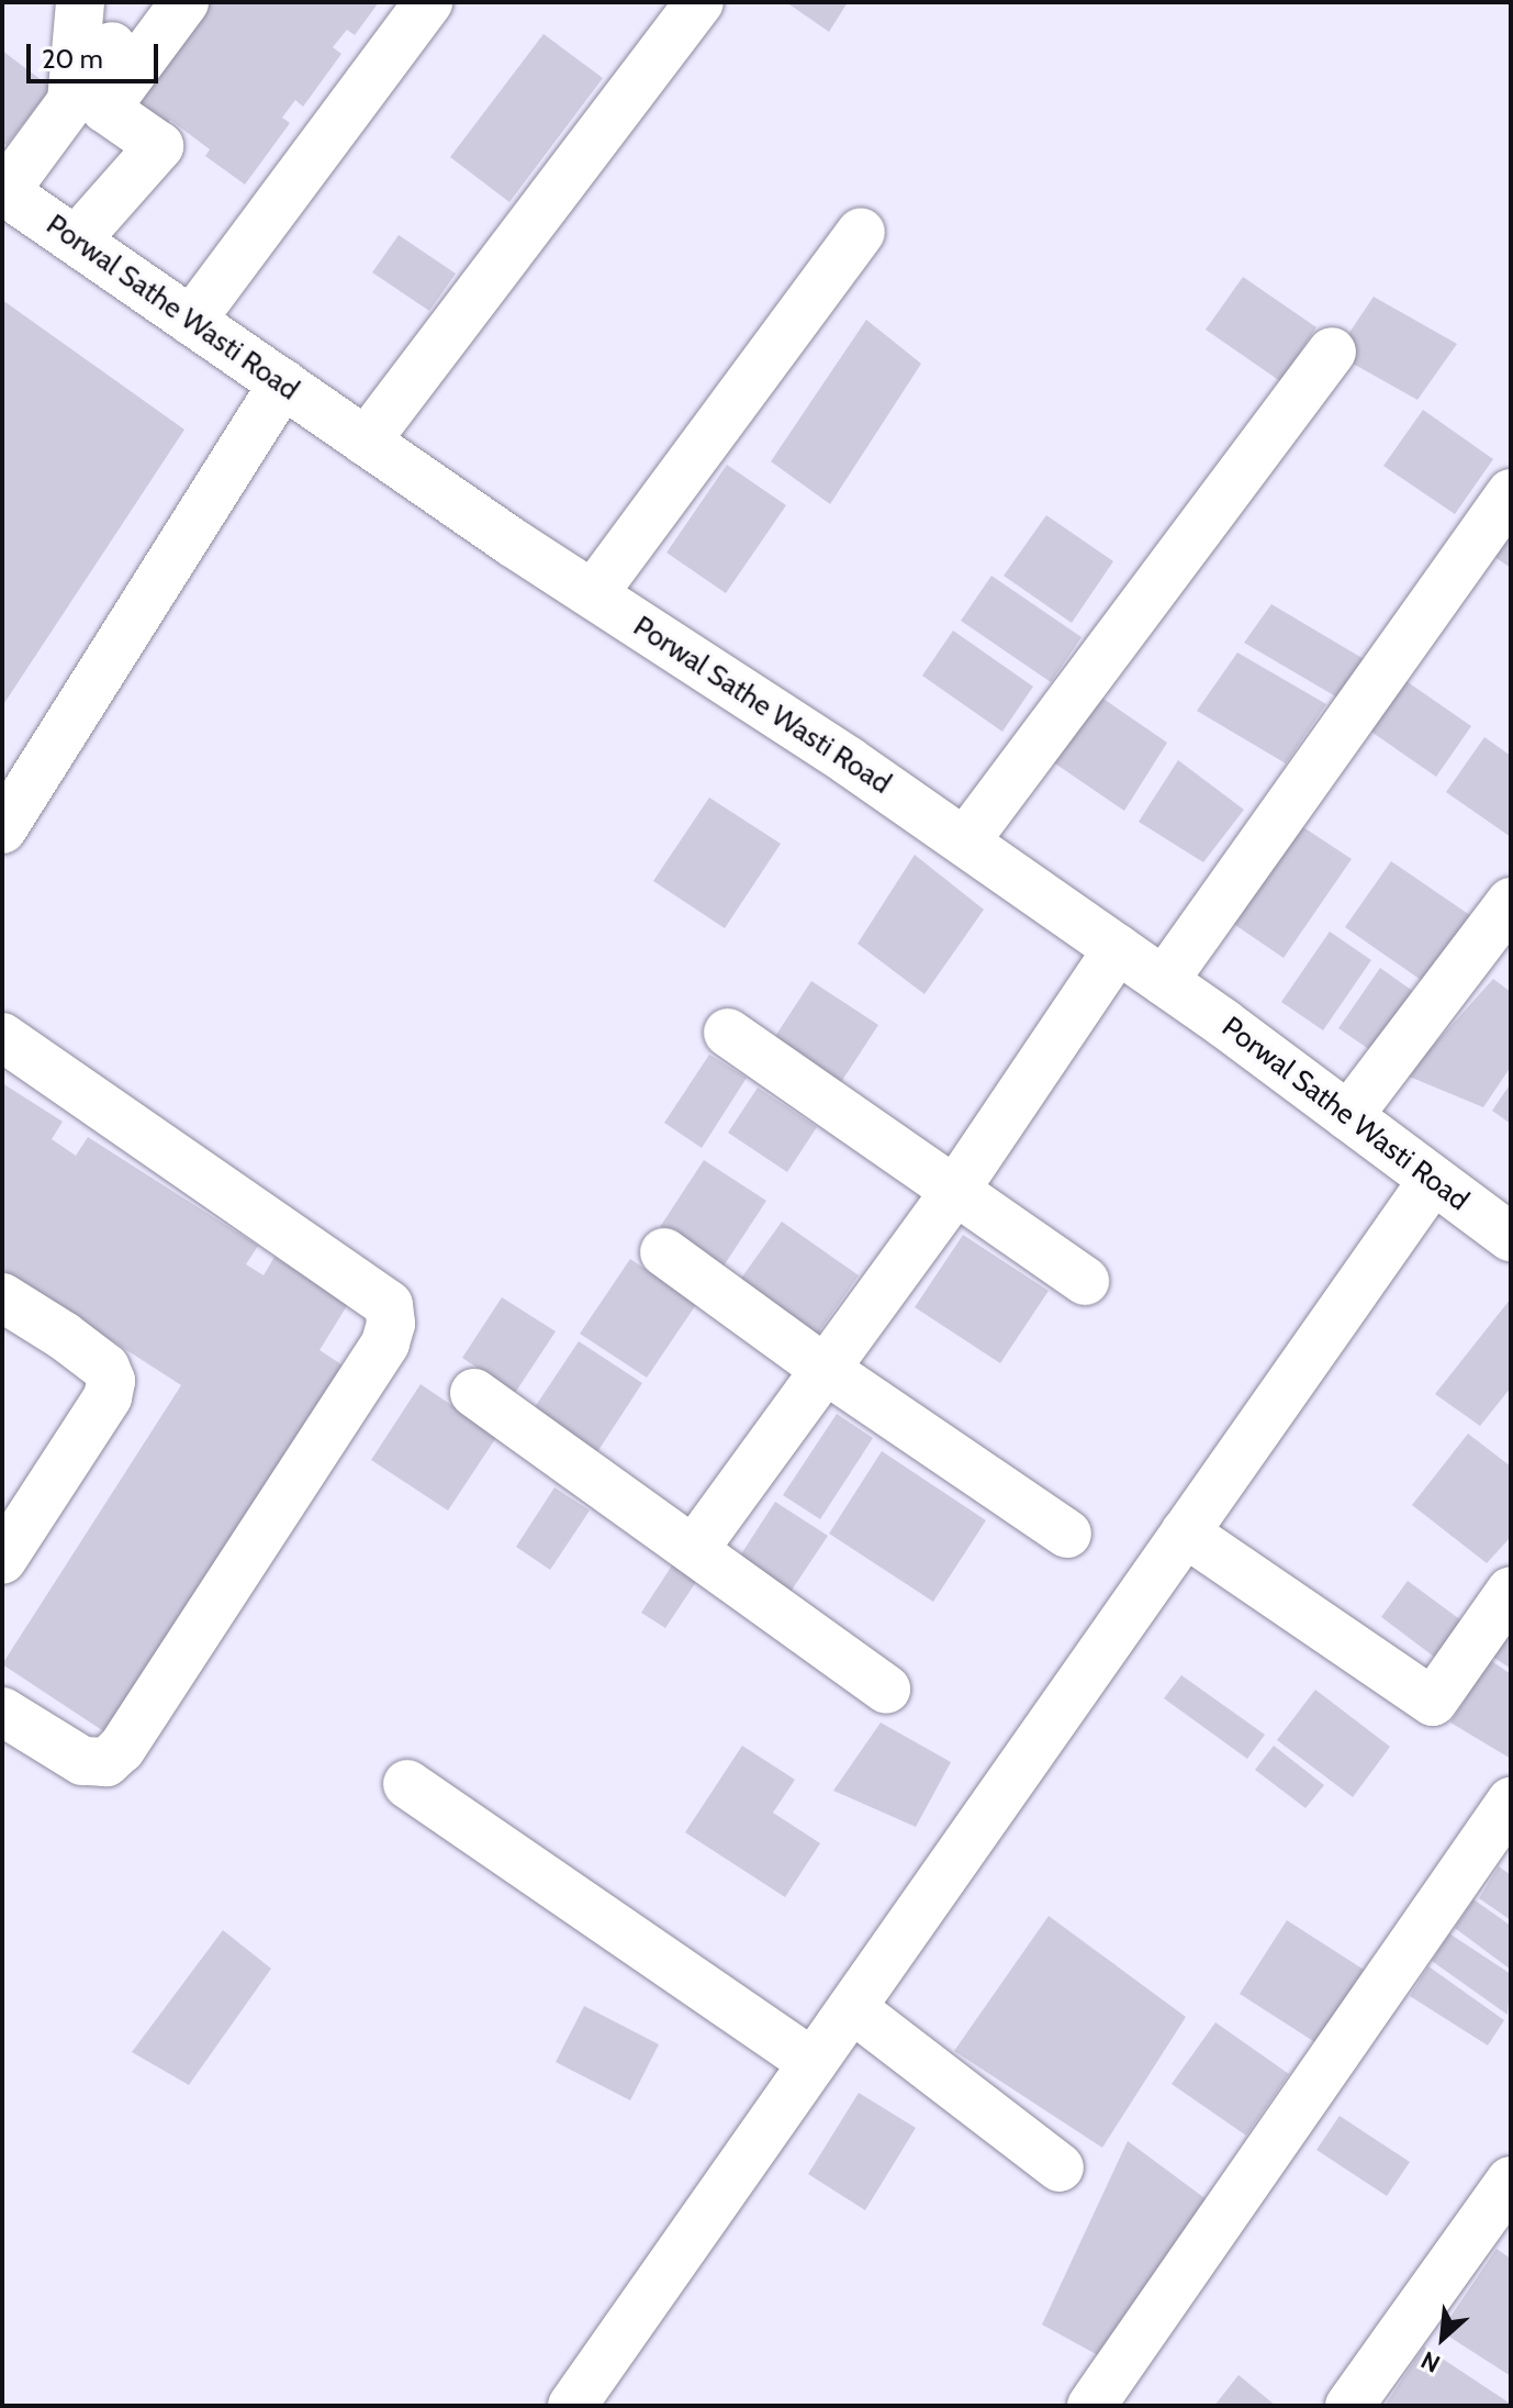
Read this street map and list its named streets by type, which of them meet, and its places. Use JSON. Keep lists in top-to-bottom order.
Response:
{
  "streets": {
    "street": ["Porwal Sathe Wasti Road"]
  },
  "scale_bar": "20 m",
  "north": "bottom left"
}
